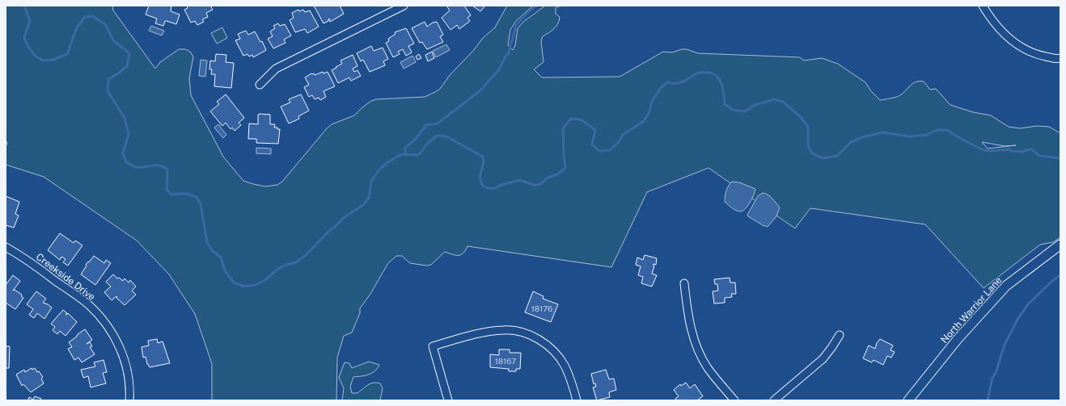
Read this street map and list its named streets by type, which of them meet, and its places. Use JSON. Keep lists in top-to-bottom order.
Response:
{
  "streets": {
    "street": ["Creekside Drive", "North Warrior Lane"]
  },
  "house_numbers": ["18176", "18167"]
}
